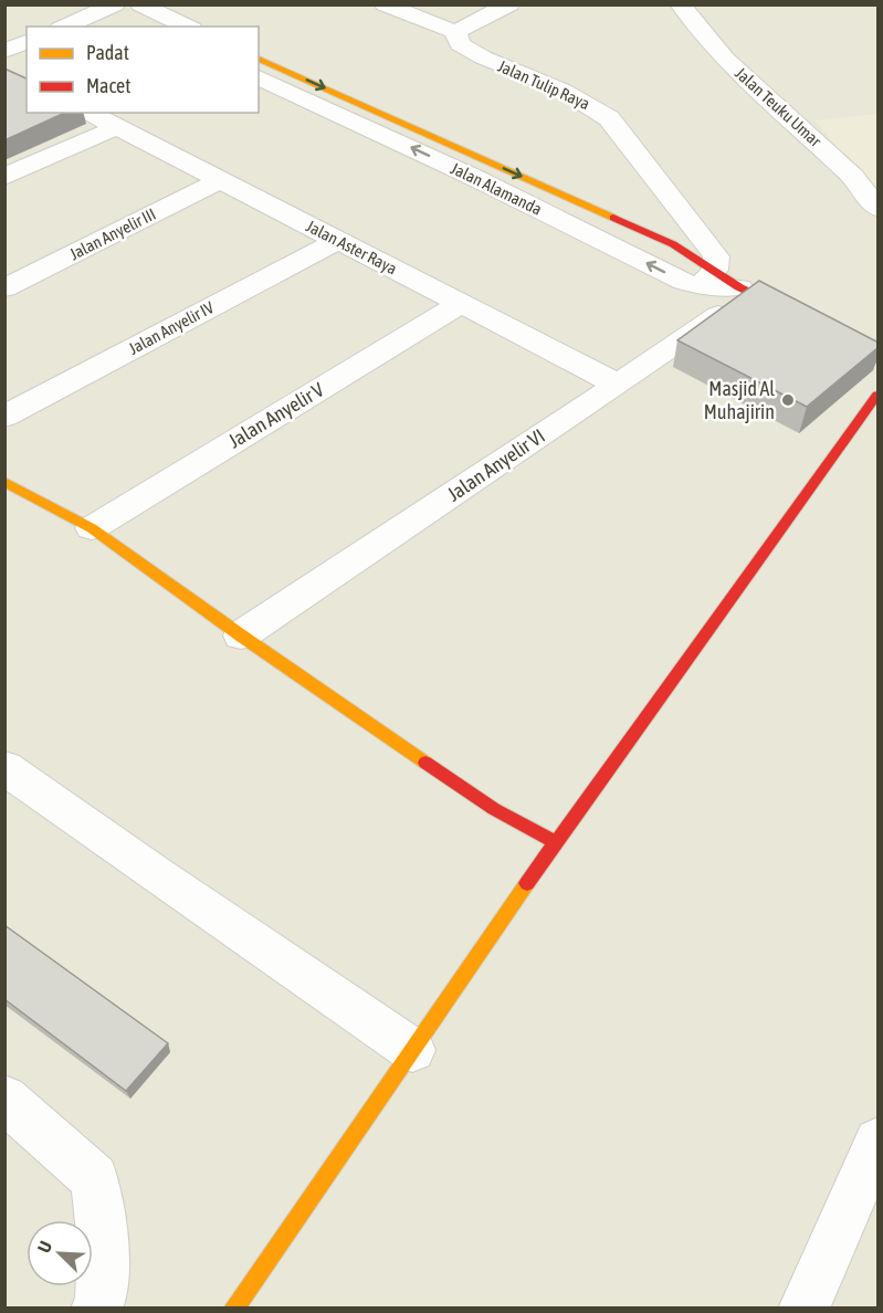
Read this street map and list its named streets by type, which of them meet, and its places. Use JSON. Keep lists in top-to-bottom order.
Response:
{
  "streets": {
    "street": [
      "Jalan Tulip Raya",
      "Jalan Teuku Umar",
      "Jalan Alamanda",
      "Jalan Anyelir III",
      "Jalan Aster Raya",
      "Jalan Anyelir IV",
      "Jalan Anyelir V",
      "Jalan Anyelir VI"
    ]
  },
  "crossings": [
    ["Jalan Tulip Raya", "Jalan Alamanda"],
    ["Jalan Alamanda", "Jalan Anyelir VI"],
    ["Jalan Anyelir III", "Jalan Aster Raya"],
    ["Jalan Aster Raya", "Jalan Anyelir IV"],
    ["Jalan Aster Raya", "Jalan Anyelir V"],
    ["Jalan Aster Raya", "Jalan Anyelir VI"]
  ],
  "places": ["Masjid Al Muhajirin"],
  "legend": ["Padat", "Macet"],
  "north": "top left"
}
